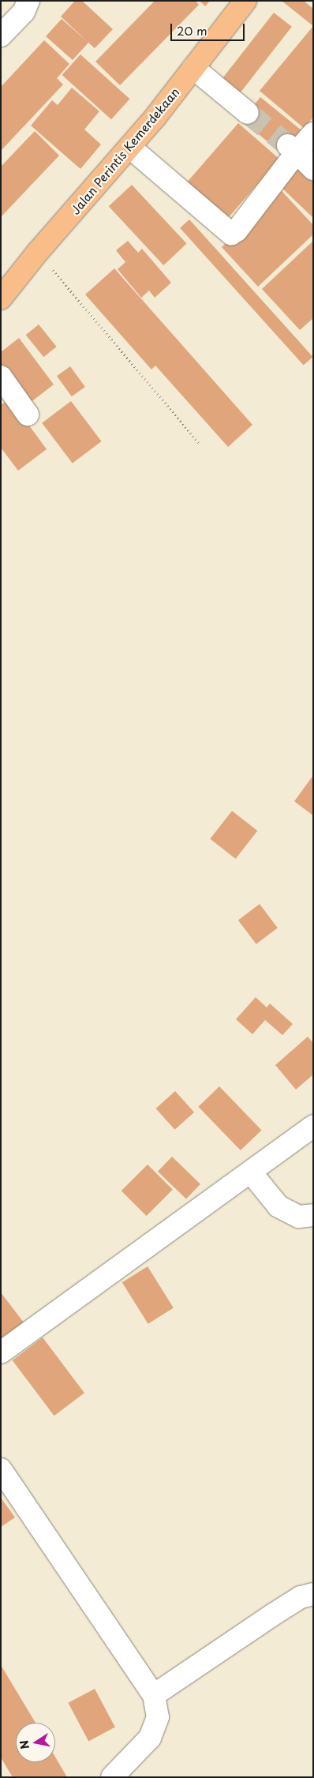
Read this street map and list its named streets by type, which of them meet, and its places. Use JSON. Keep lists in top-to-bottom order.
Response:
{
  "streets": {
    "main road": ["Jalan Perintis Kemerdekaan"]
  },
  "scale_bar": "20 m",
  "north": "left"
}
